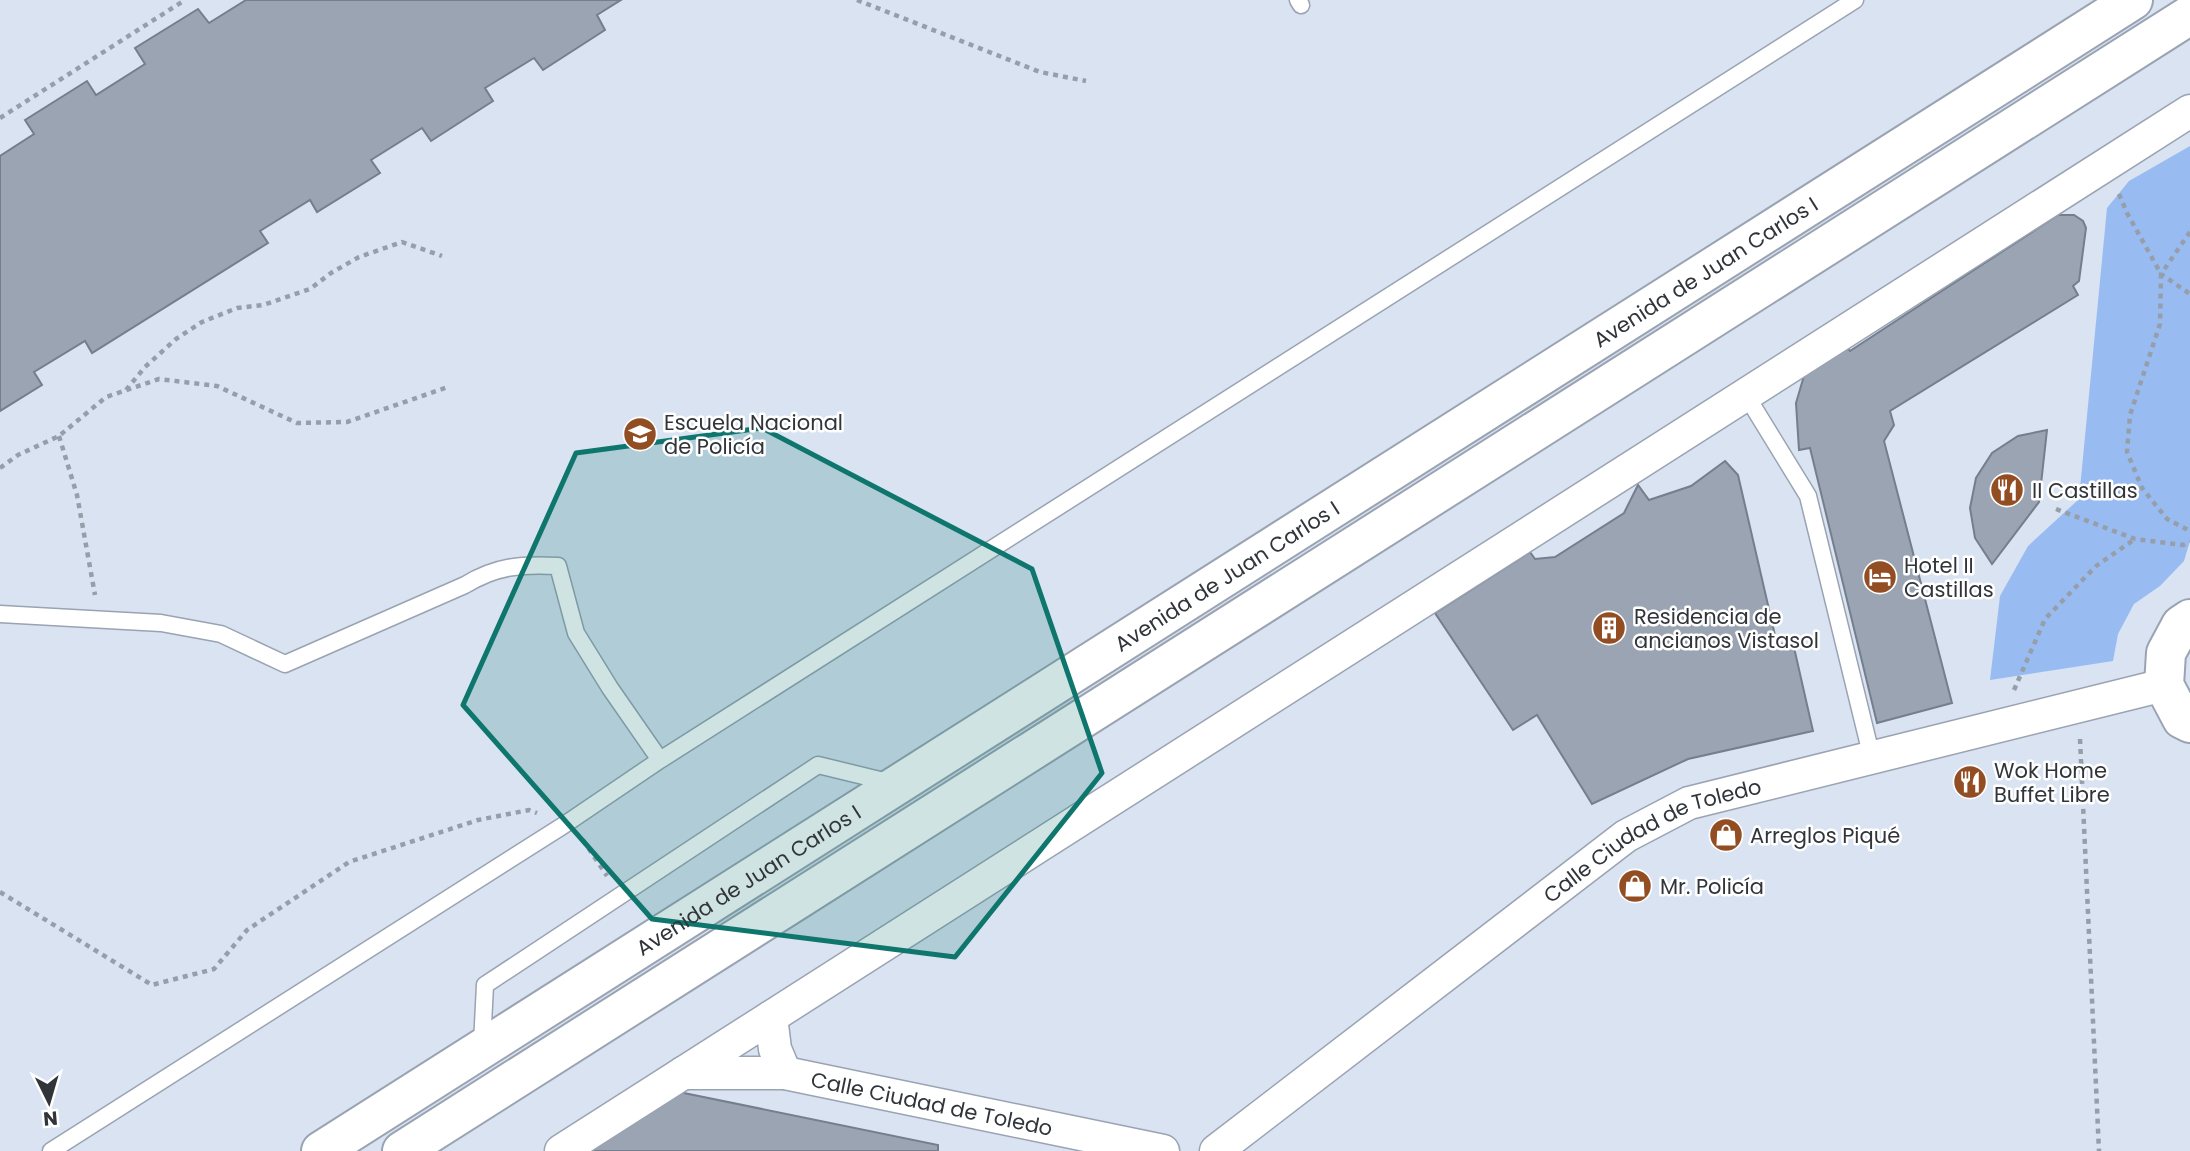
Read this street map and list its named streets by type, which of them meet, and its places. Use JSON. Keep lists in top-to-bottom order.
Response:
{
  "streets": {
    "main road": ["Avenida de Juan Carlos I"],
    "street": ["Calle Ciudad de Toledo"]
  },
  "places": {
    "school or university": ["Escuela Nacional de Policía"],
    "restaurant": ["II Castillas", "Wok Home Buffet Libre"],
    "hotel": ["Hotel II Castillas"],
    "building": ["Residencia de ancianos Vistasol"],
    "shop": ["Arreglos Piqué", "Mr. Policía"]
  },
  "north": "bottom"
}
